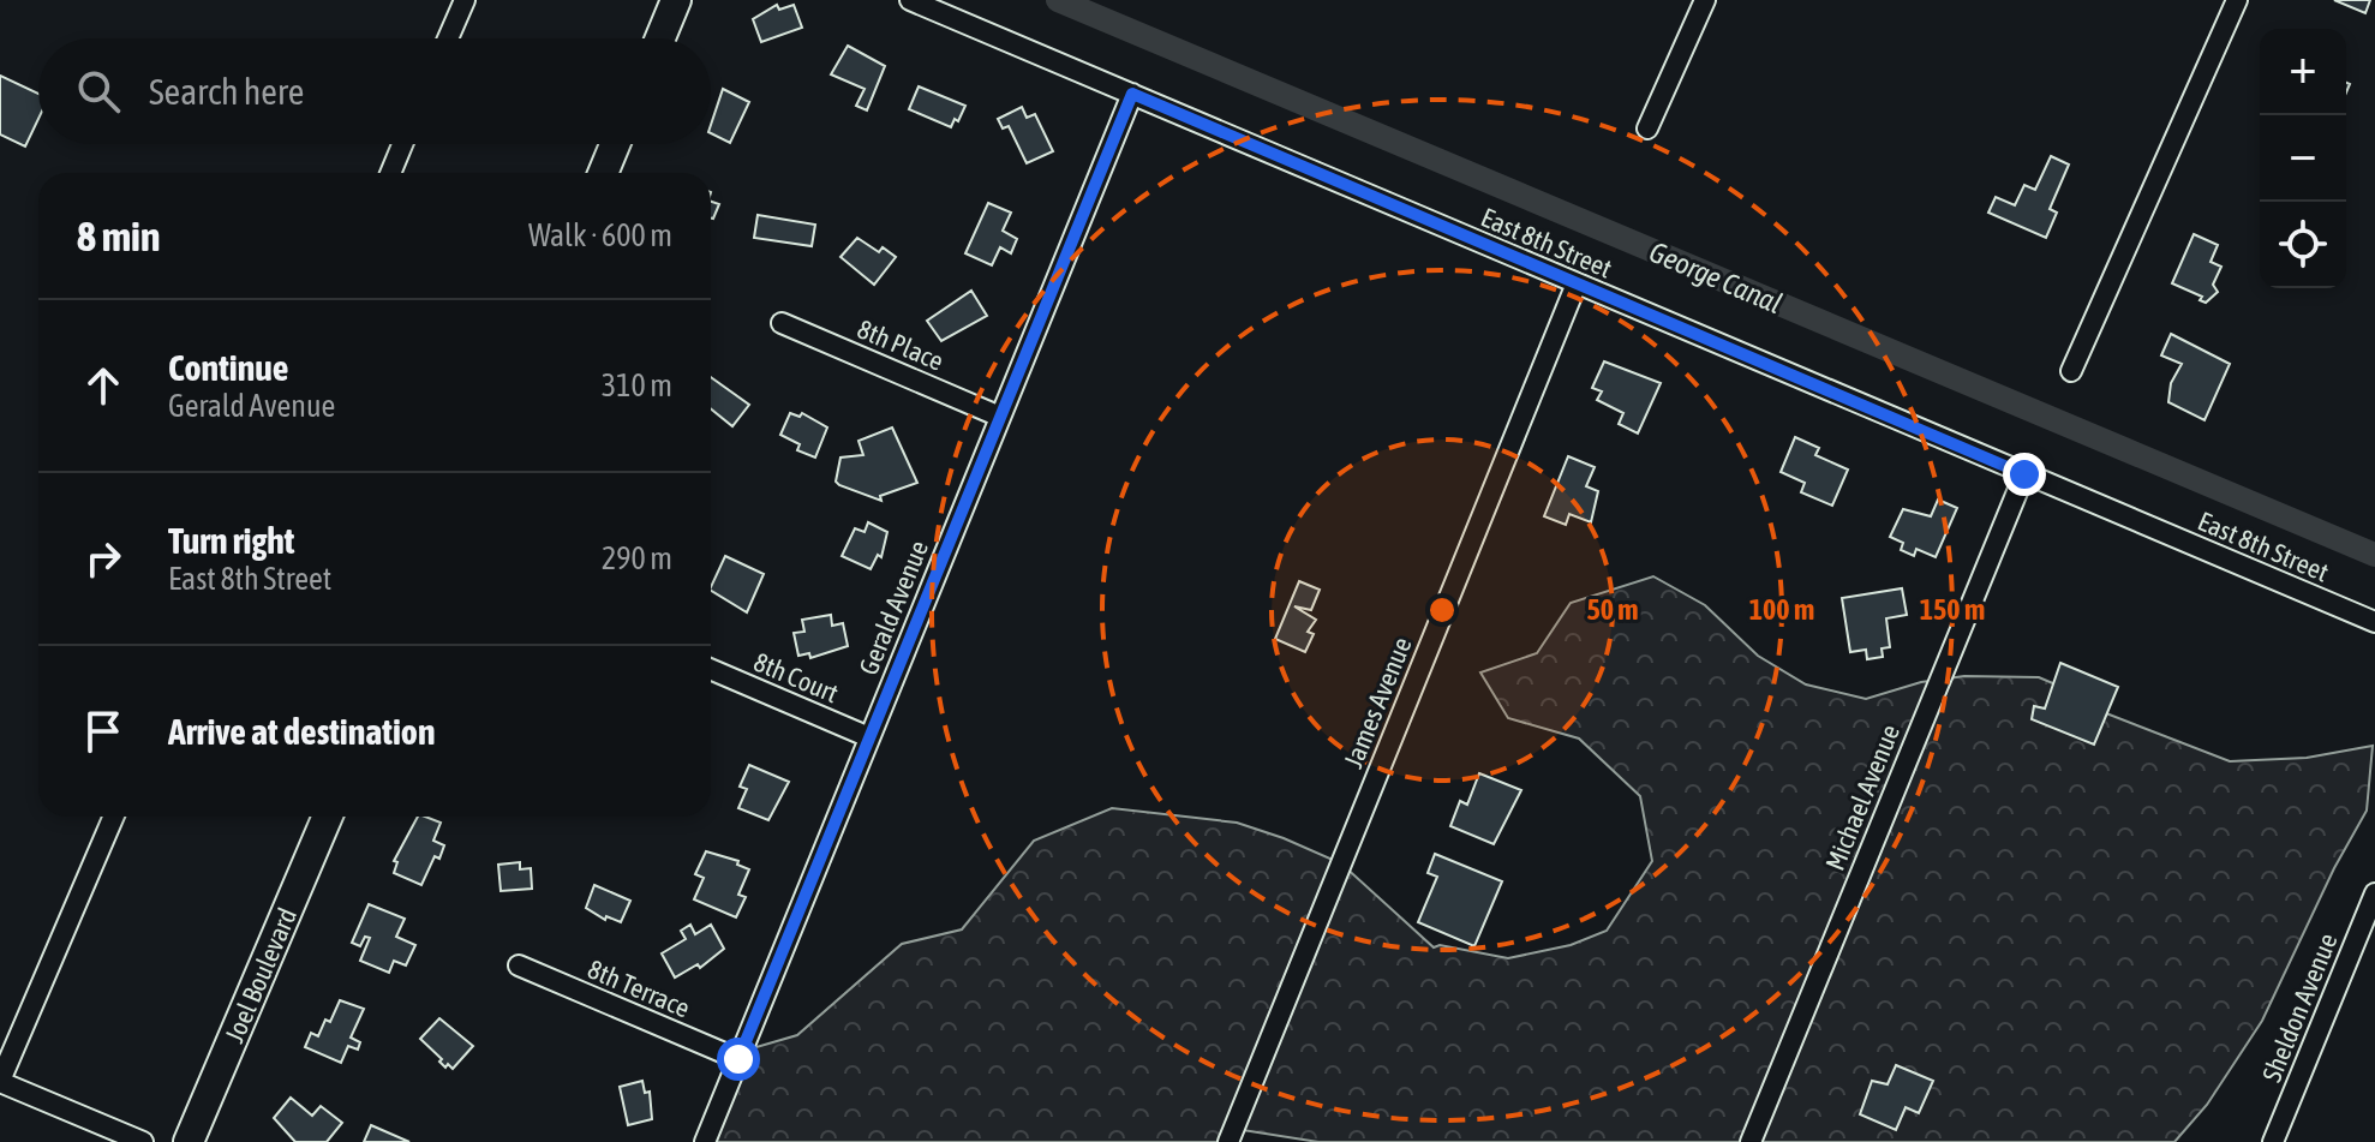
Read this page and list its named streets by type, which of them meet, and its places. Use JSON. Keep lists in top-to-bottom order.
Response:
{
  "streets": {
    "main road": ["Joel Boulevard"],
    "street": [
      "East 8th Street",
      "8th Place",
      "Gerald Avenue",
      "8th Court",
      "James Avenue",
      "Michael Avenue",
      "8th Terrace",
      "Sheldon Avenue"
    ]
  },
  "crossings": [
    ["East 8th Street", "Gerald Avenue"],
    ["East 8th Street", "James Avenue"],
    ["East 8th Street", "Michael Avenue"],
    ["8th Place", "Gerald Avenue"],
    ["Gerald Avenue", "8th Court"],
    ["Gerald Avenue", "8th Terrace"]
  ],
  "water": ["George Canal"],
  "page": {
    "map_buttons": ["+", "−"],
    "search": "Search here",
    "heading": ["8 min", "Walk · 600 m"],
    "list": [
      ["Continue", "Gerald Avenue", "310 m"],
      ["Turn right", "East 8th Street", "290 m"],
      "Arrive at destination"
    ]
  },
  "rings": ["50 m", "100 m", "150 m"]
}
